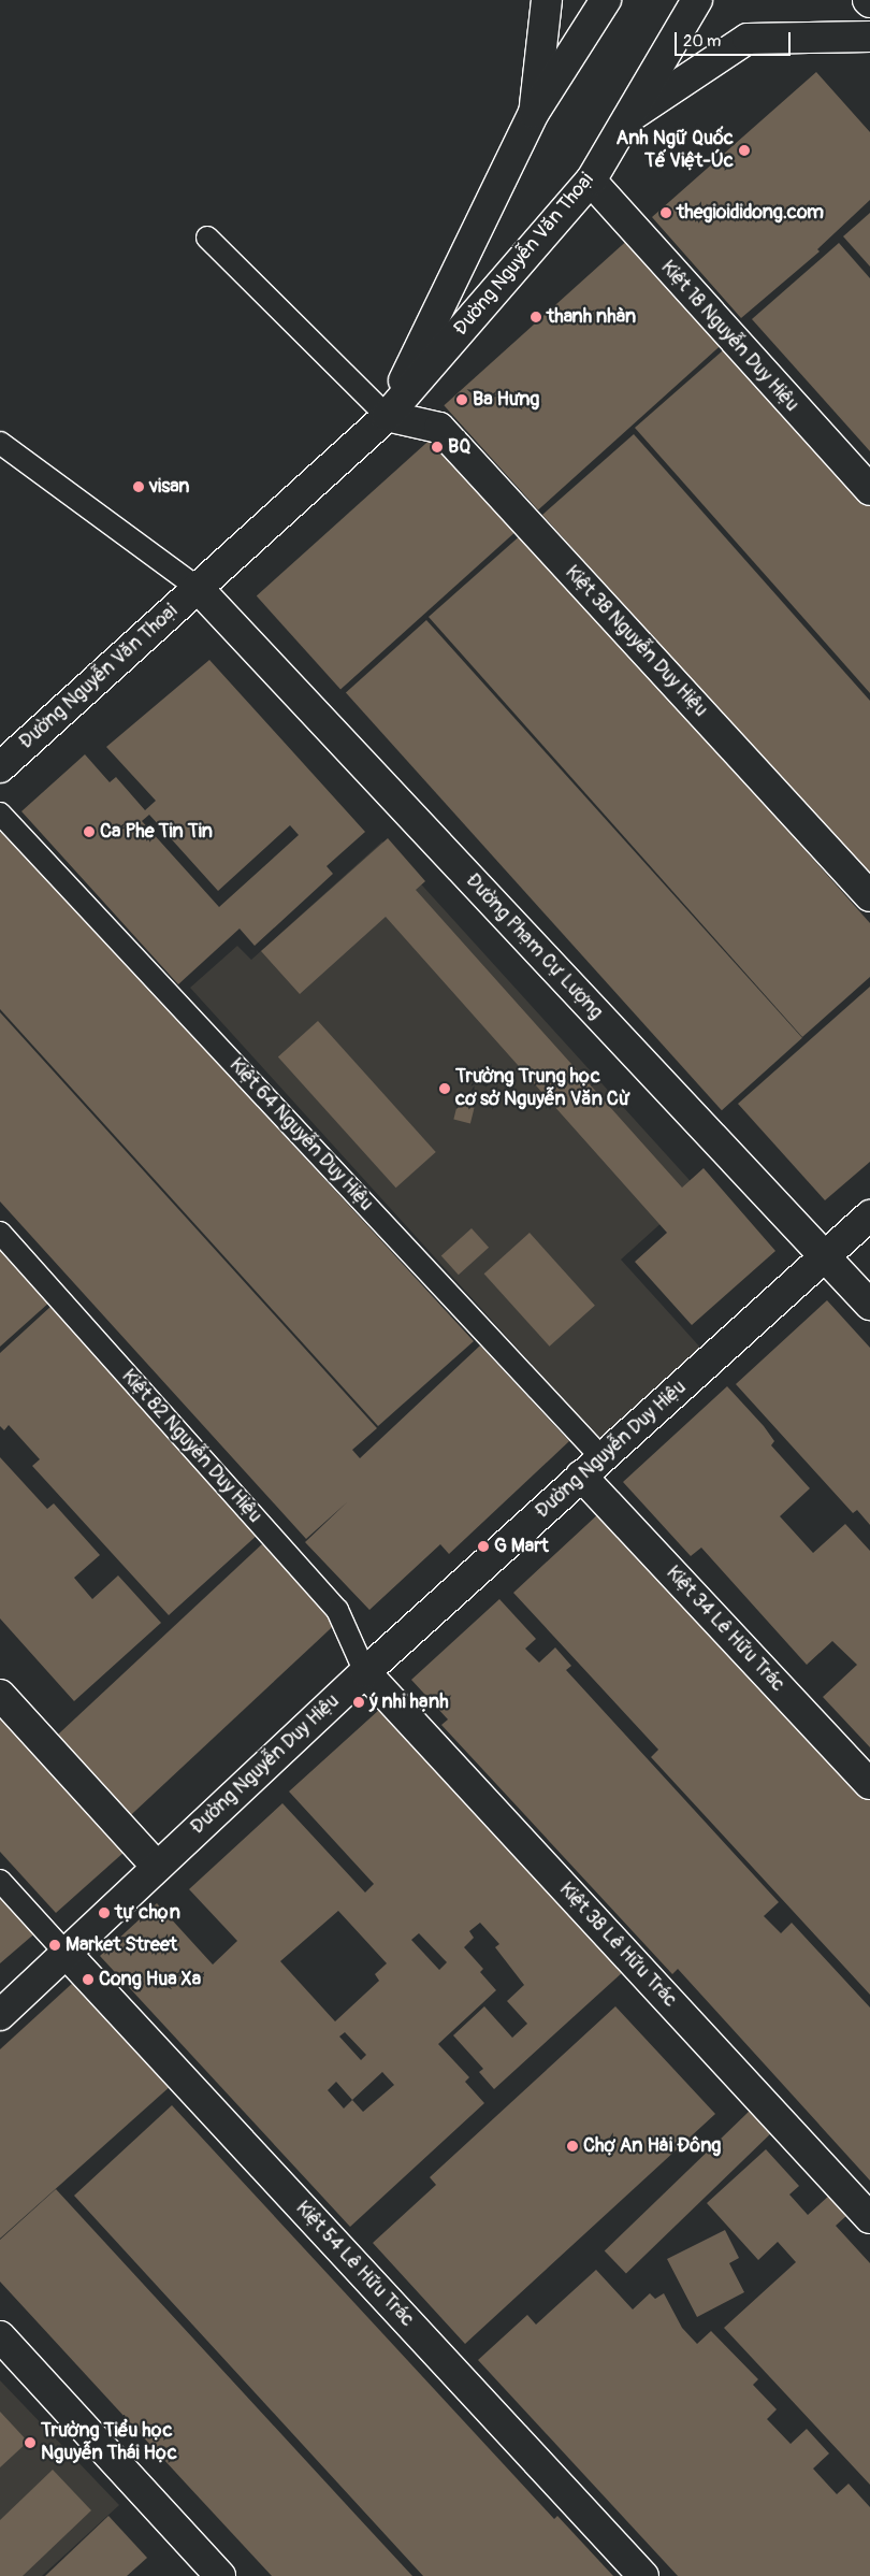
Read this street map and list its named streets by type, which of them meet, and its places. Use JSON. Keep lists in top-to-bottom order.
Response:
{
  "streets": {
    "street": [
      "Đường Nguyễn Văn Thoại",
      "Kiệt 18 Nguyễn Duy Hiệu",
      "Kiệt 38 Nguyễn Duy Hiệu",
      "Đường Phạm Cự Lượng",
      "Đường Nguyễn Duy Hiệu",
      "Kiệt 34 Lê Hữu Trác",
      "Kiệt 38 Lê Hữu Trác",
      "Kiệt 54 Lê Hữu Trác"
    ],
    "lane": ["Kiệt 64 Nguyễn Duy Hiệu", "Kiệt 82 Nguyễn Duy Hiệu"]
  },
  "crossings": [
    ["Đường Nguyễn Văn Thoại", "Kiệt 18 Nguyễn Duy Hiệu"],
    ["Đường Nguyễn Văn Thoại", "Kiệt 38 Nguyễn Duy Hiệu"],
    ["Đường Nguyễn Văn Thoại", "Đường Phạm Cự Lượng"],
    ["Đường Phạm Cự Lượng", "Đường Nguyễn Duy Hiệu"],
    ["Kiệt 64 Nguyễn Duy Hiệu", "Đường Nguyễn Duy Hiệu"],
    ["Kiệt 64 Nguyễn Duy Hiệu", "Kiệt 34 Lê Hữu Trác"],
    ["Kiệt 82 Nguyễn Duy Hiệu", "Đường Nguyễn Duy Hiệu"],
    ["Kiệt 82 Nguyễn Duy Hiệu", "Kiệt 38 Lê Hữu Trác"],
    ["Đường Nguyễn Duy Hiệu", "Kiệt 34 Lê Hữu Trác"],
    ["Đường Nguyễn Duy Hiệu", "Kiệt 38 Lê Hữu Trác"],
    ["Đường Nguyễn Duy Hiệu", "Kiệt 54 Lê Hữu Trác"]
  ],
  "places": [
    "Anh Ngữ Quốc Tế Việt-Úc",
    "thegioididong.com",
    "thanh nhàn",
    "Ba Hưng",
    "BQ",
    "visan",
    "Ca Phe Tin Tin",
    "Trường Trung học cơ sở Nguyễn Văn Cừ",
    "G Mart",
    "ý nhi hạnh",
    "tự chọn",
    "Market Street",
    "Cong Hua Xa",
    "Chợ An Hải Đông",
    "Trường Tiểu học Nguyễn Thái Học"
  ],
  "scale_bar": "20 m"
}
